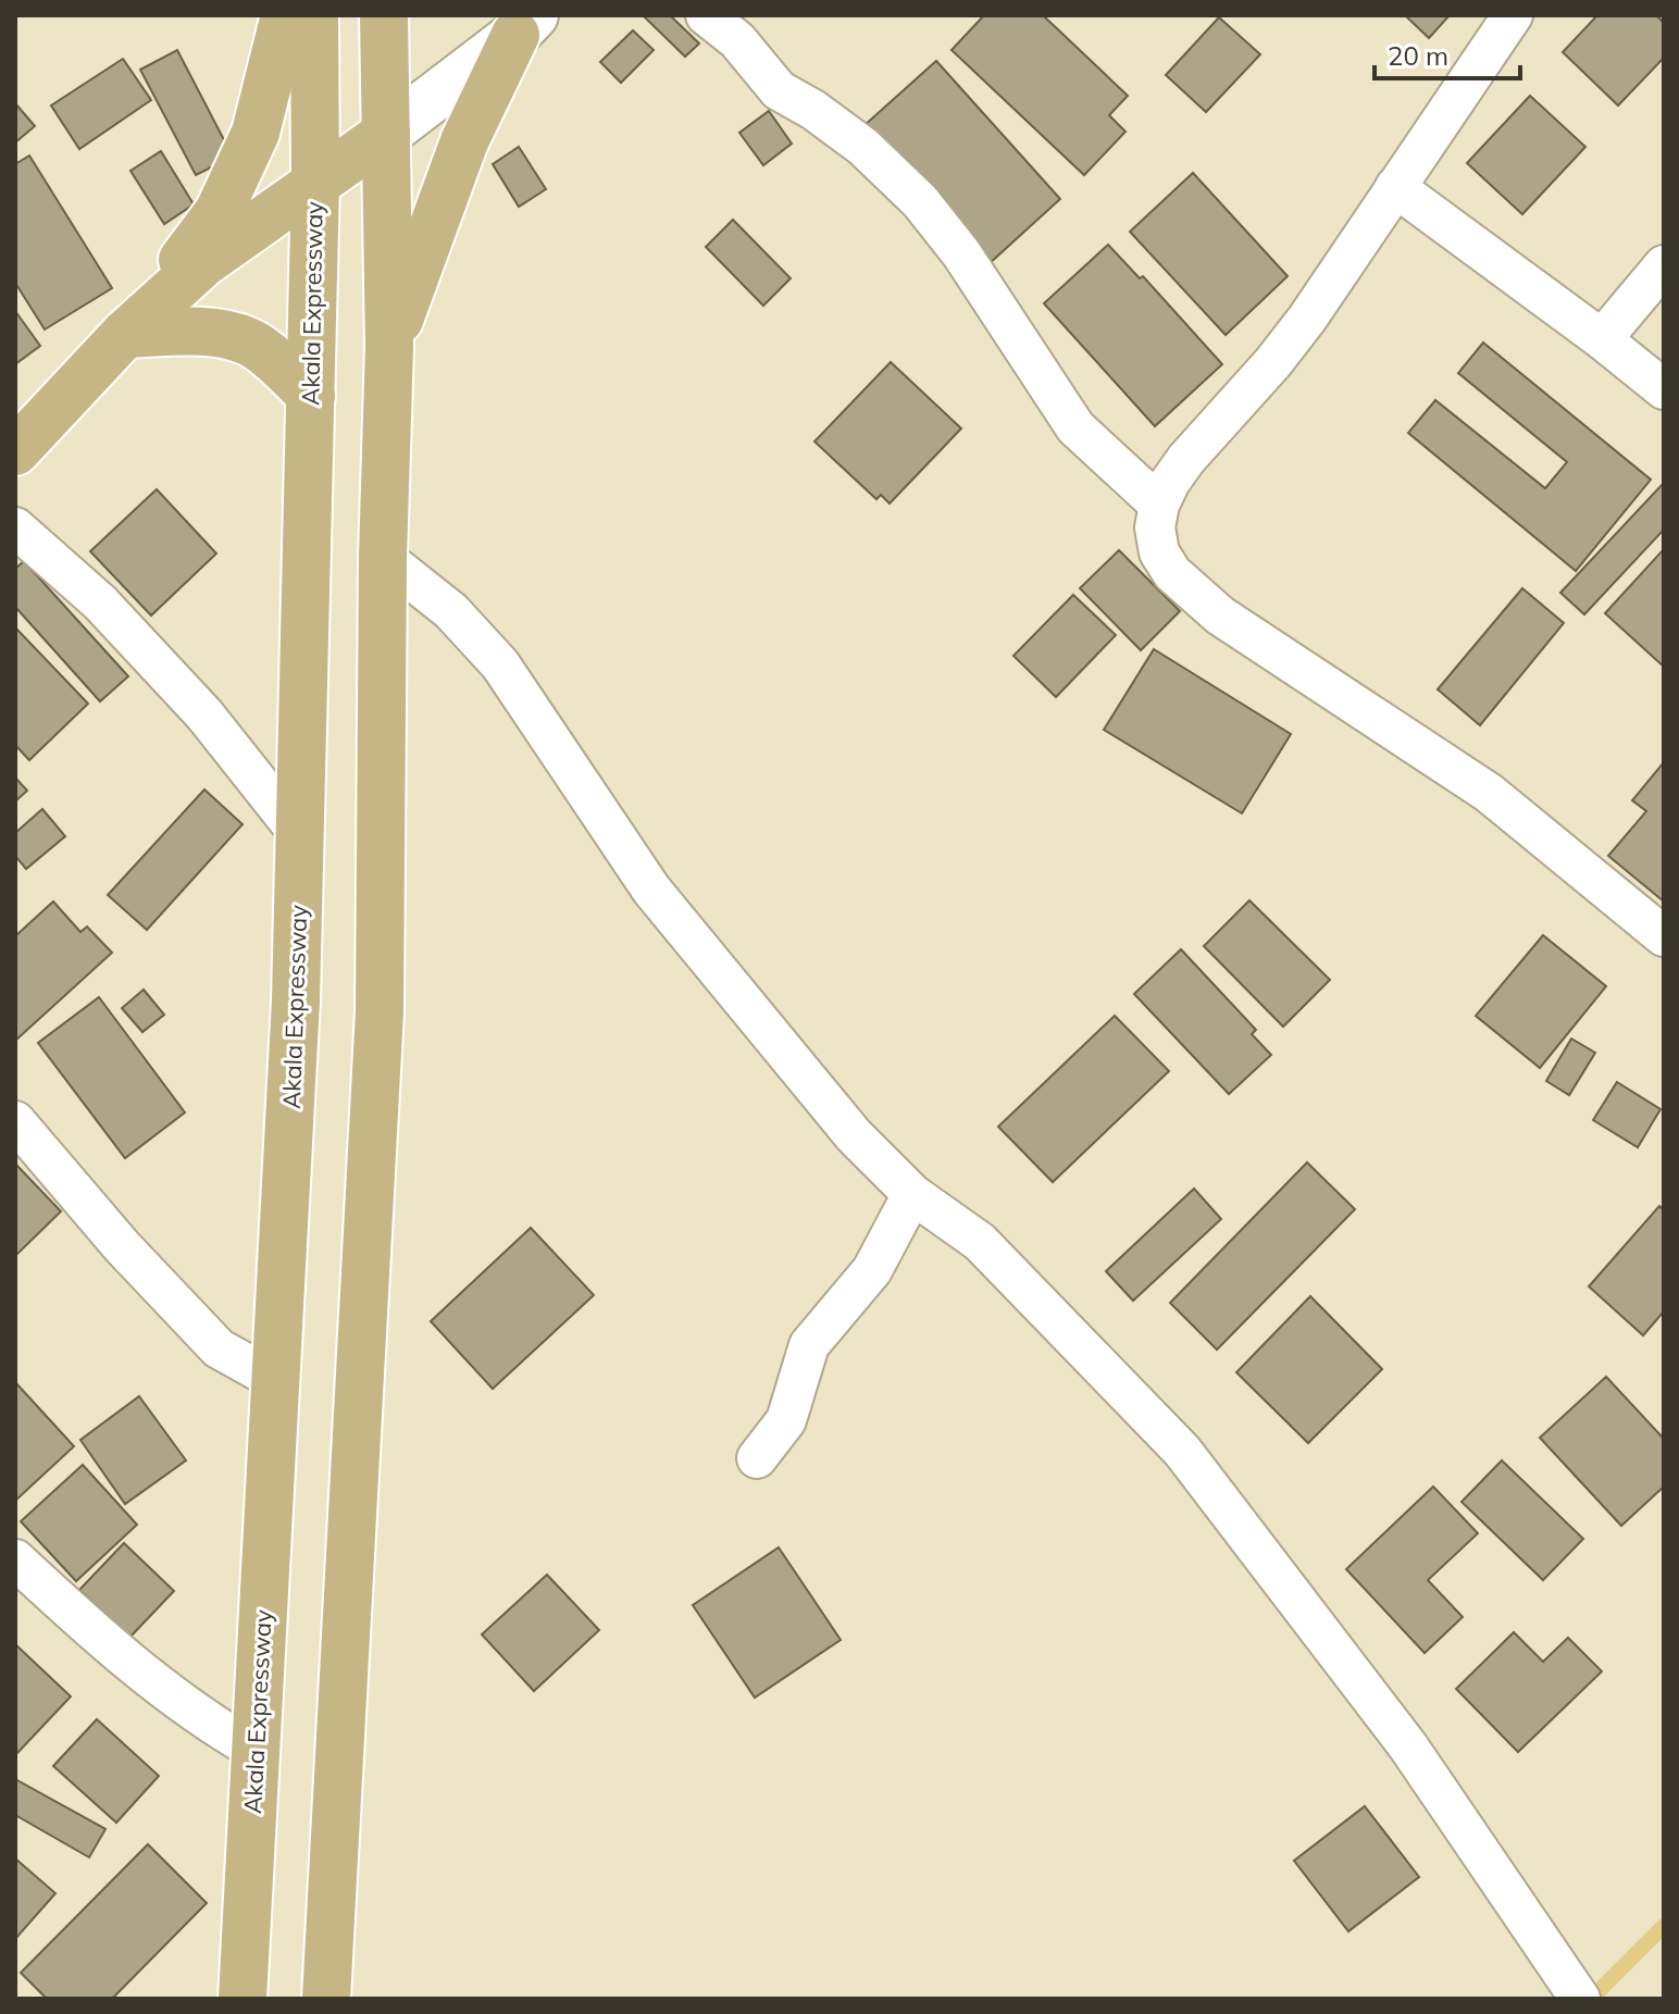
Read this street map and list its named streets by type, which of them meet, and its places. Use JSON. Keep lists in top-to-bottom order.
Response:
{
  "streets": {
    "main road": ["Akala Expressway"]
  },
  "scale_bar": "20 m"
}
